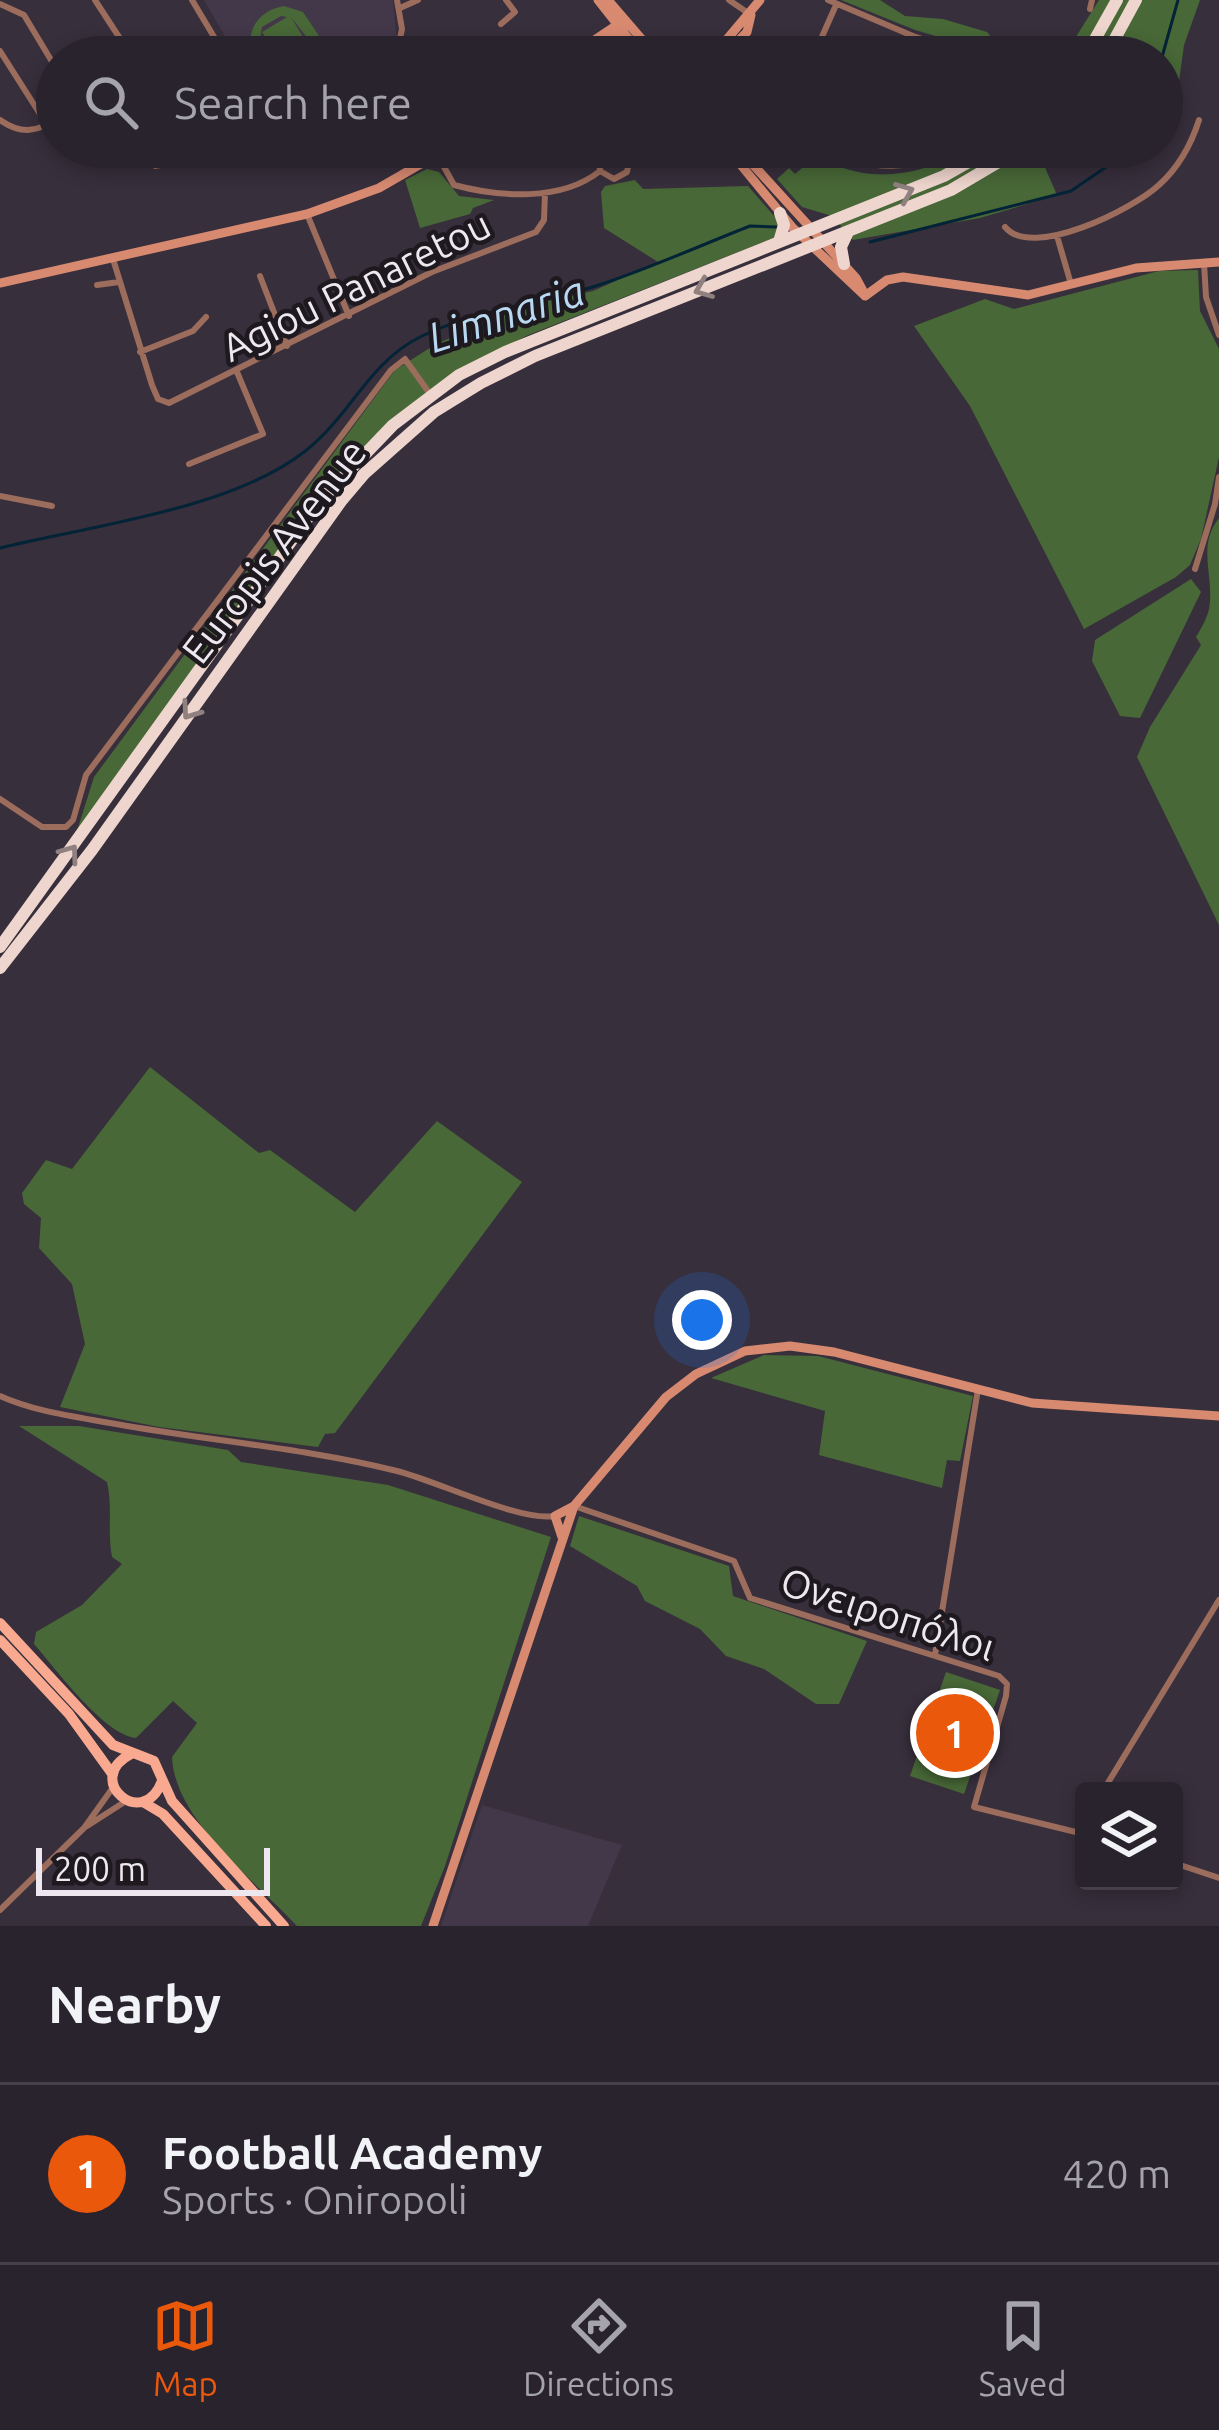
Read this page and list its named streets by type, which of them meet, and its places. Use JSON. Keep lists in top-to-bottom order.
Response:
{
  "streets": {
    "highway": ["Europis Avenue"],
    "street": ["Agiou Panaretou", "Ονειροπόλοι"]
  },
  "water": ["Limnaria"],
  "scale_bar": "200 m",
  "page": {
    "search": "Search here",
    "pins": "1",
    "scale": "200 m",
    "heading": "Nearby",
    "list": [
      {
        "mark": "1",
        "name": "Football Academy",
        "note": "Sports · Oniropoli",
        "value": "420 m"
      }
    ],
    "nav": ["Map", "Directions", "Saved"]
  }
}
